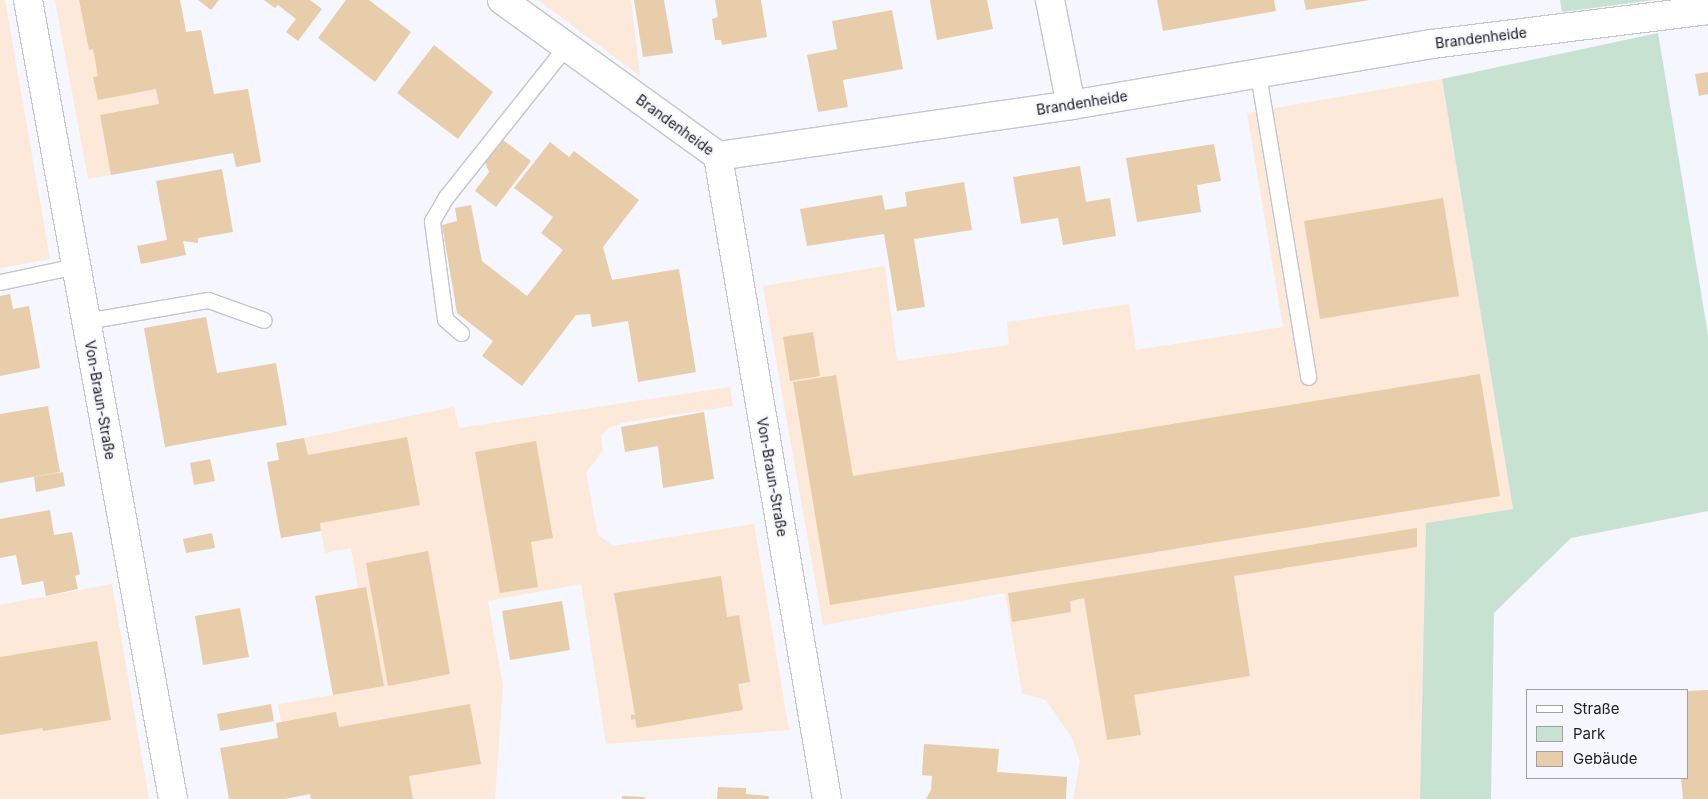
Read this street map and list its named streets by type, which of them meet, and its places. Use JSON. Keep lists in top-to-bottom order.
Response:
{
  "streets": {
    "street": ["Brandenheide", "Von-Braun-Straße"]
  },
  "crossings": [
    ["Brandenheide", "Von-Braun-Straße"]
  ],
  "legend": ["Straße", "Park", "Gebäude"]
}
